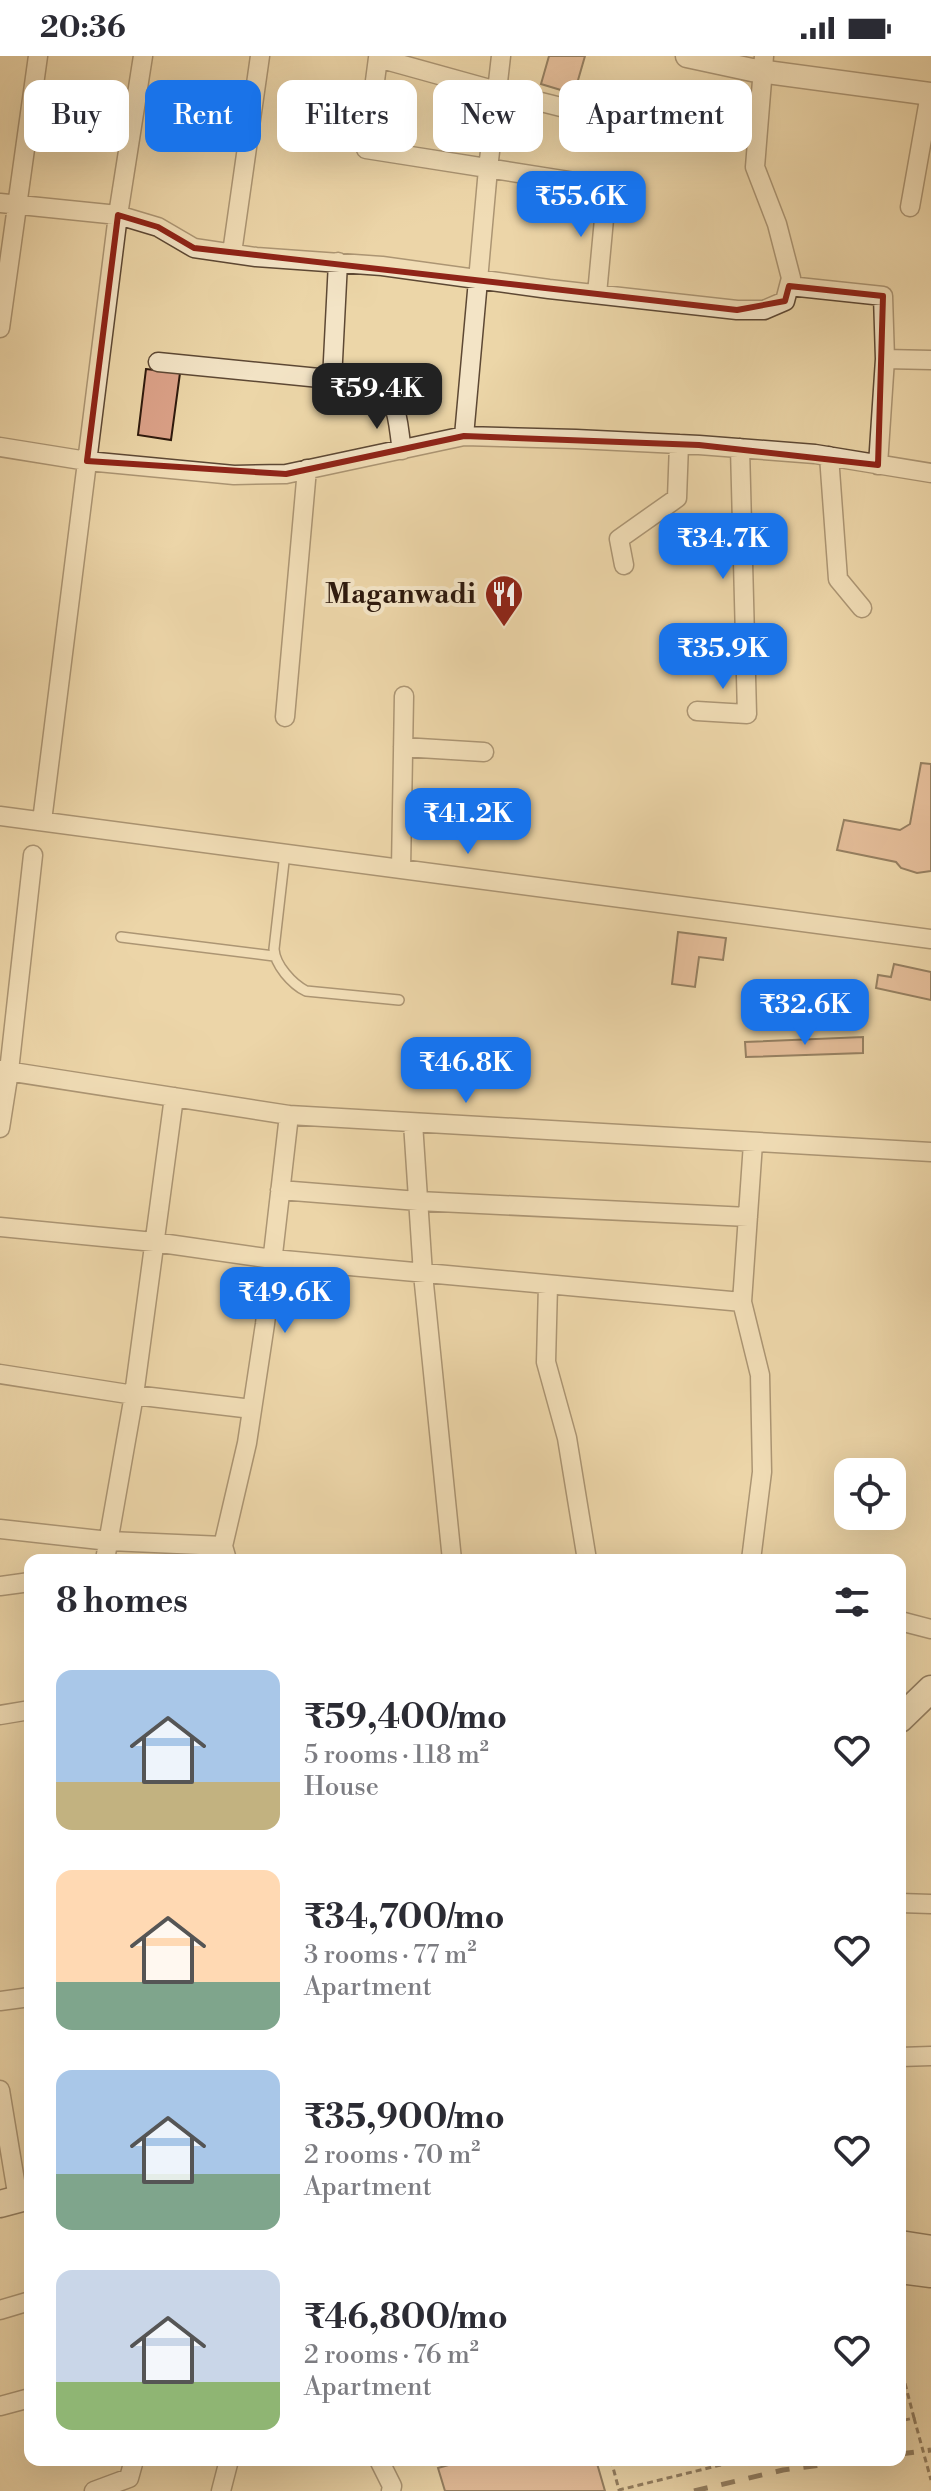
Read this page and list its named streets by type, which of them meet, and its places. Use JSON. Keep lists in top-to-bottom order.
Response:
{
  "places": {
    "restaurant": ["Maganwadi"]
  },
  "page": {
    "status": "20:36",
    "chip": [
      "Buy",
      "Rent",
      "Filters",
      "New",
      "Apartment"
    ],
    "price": [
      "₹55.6K",
      "₹59.4K",
      "₹34.7K",
      "₹35.9K",
      "₹41.2K",
      "₹32.6K",
      "₹46.8K",
      "₹49.6K"
    ],
    "heading": "8 homes",
    "list": [
      {
        "name": "₹59,400/mo",
        "note": "5 rooms · 118 m² · House"
      },
      {
        "name": "₹34,700/mo",
        "note": "3 rooms · 77 m² · Apartment"
      },
      {
        "name": "₹35,900/mo",
        "note": "2 rooms · 70 m² · Apartment"
      },
      {
        "name": "₹46,800/mo",
        "note": "2 rooms · 76 m² · Apartment"
      }
    ]
  }
}
